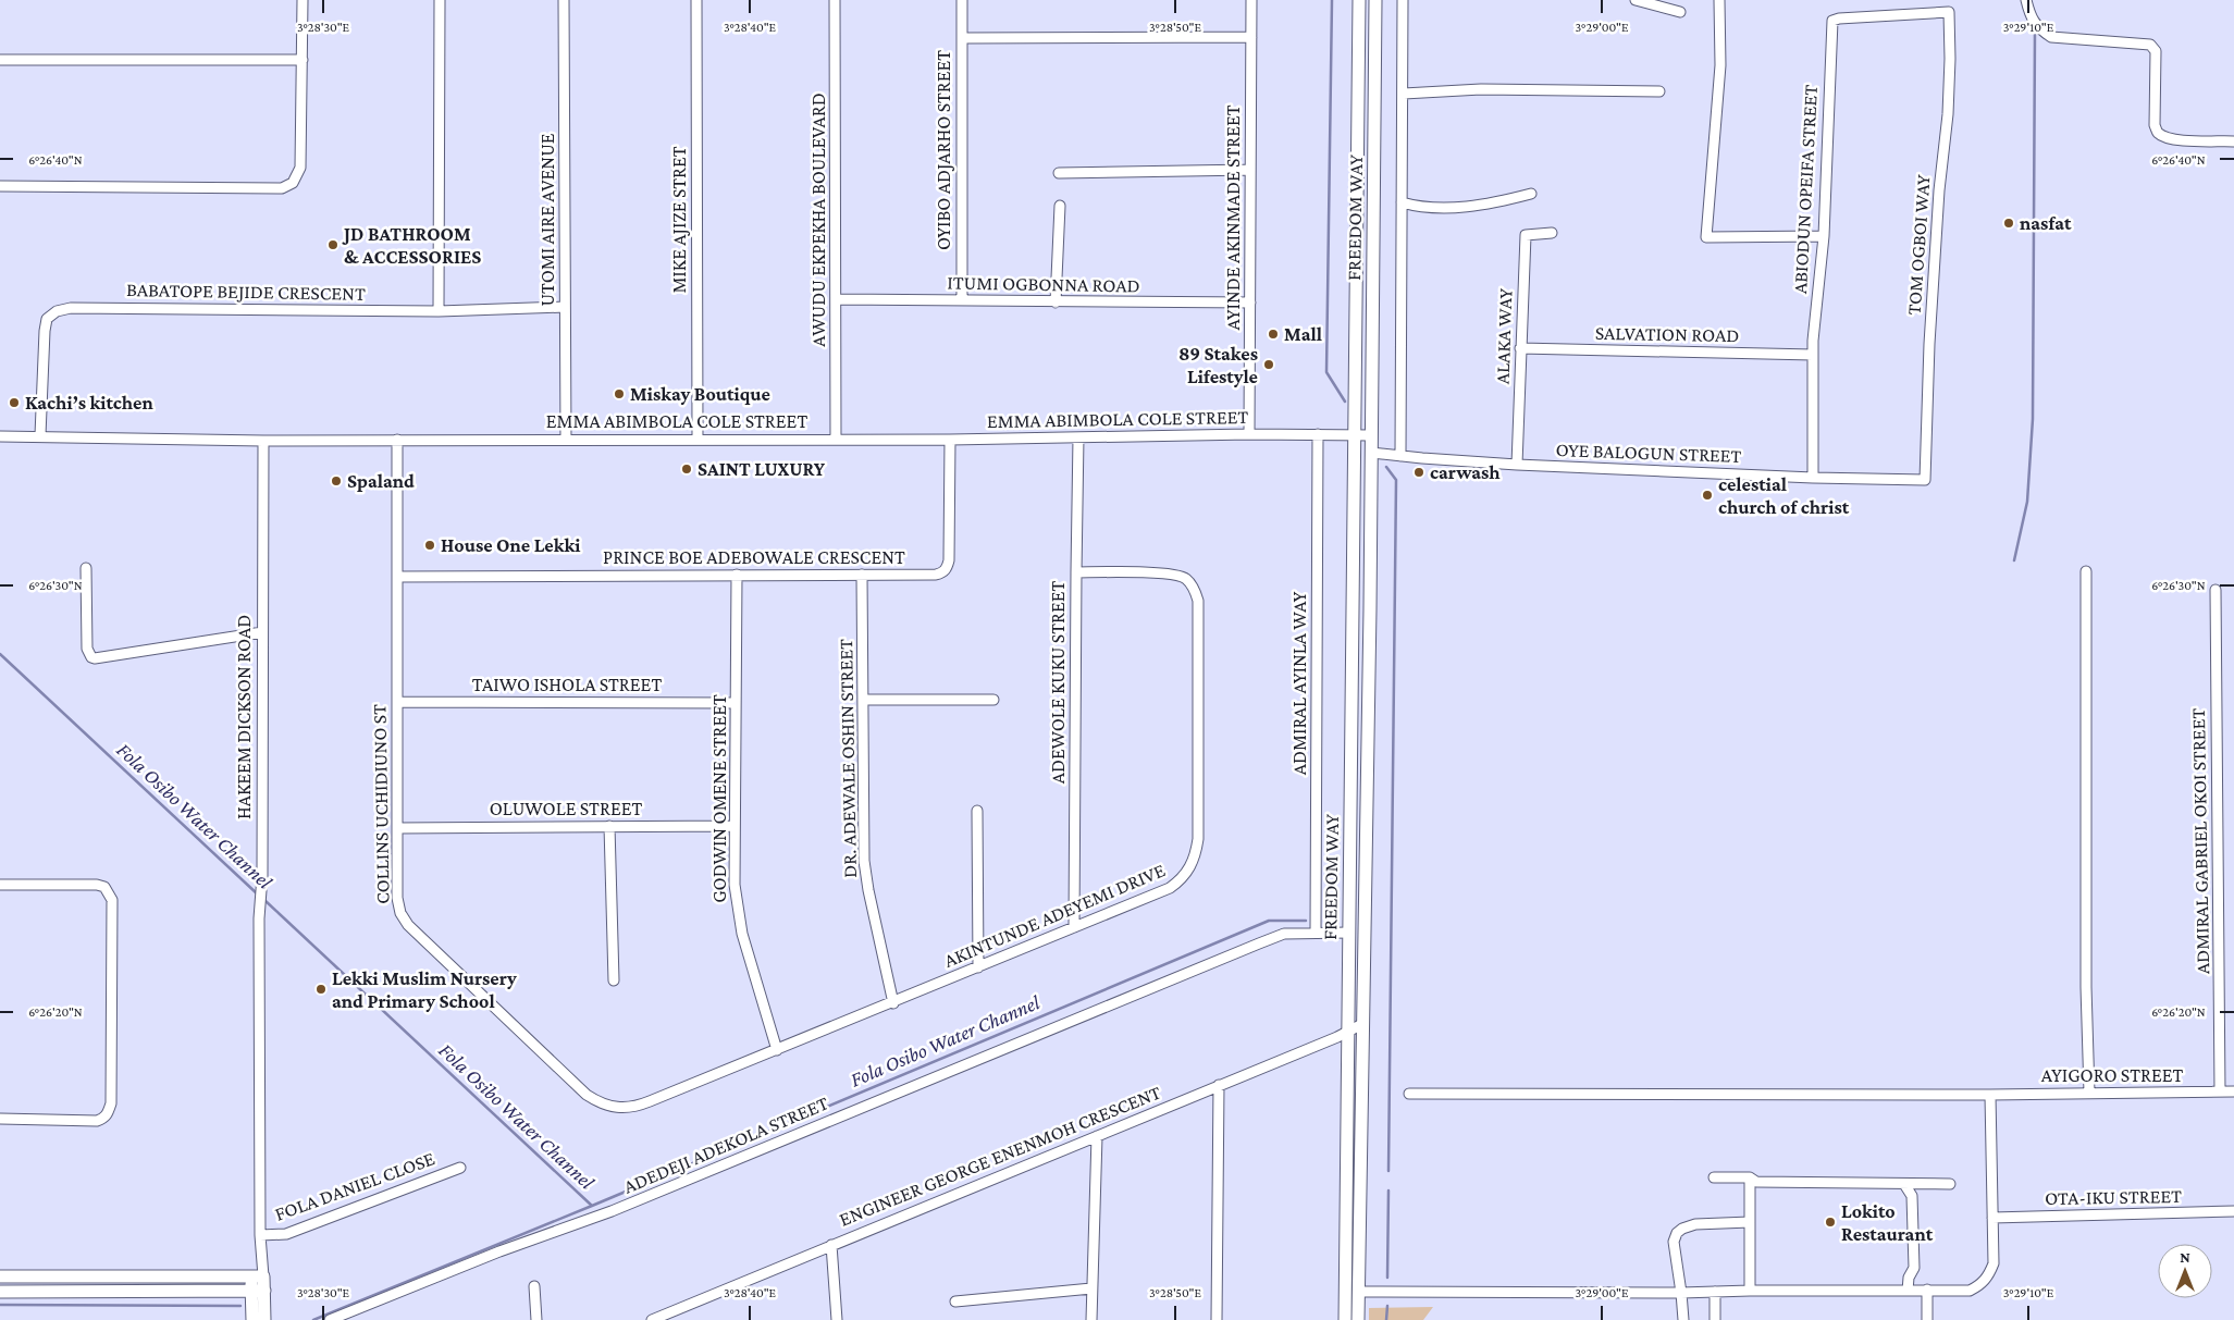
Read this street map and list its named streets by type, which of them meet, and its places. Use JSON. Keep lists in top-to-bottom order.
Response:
{
  "streets": {
    "main road": ["FREEDOM WAY", "HAKEEM DICKSON ROAD"],
    "street": [
      "OYIBO ADJARHO STREET",
      "ABIODUN OPEIFA STREET",
      "AYINDE AKINMADE STREET",
      "UTOMI AIRE AVENUE",
      "MIKE AJIZE STRET",
      "AWUDU EKPEKHA BOULEVARD",
      "TOM OGBOI WAY",
      "ITUMI OGBONNA ROAD",
      "BABATOPE BEJIDE CRESCENT",
      "SALVATION ROAD",
      "ALAKA WAY",
      "EMMA ABIMBOLA COLE STREET",
      "OYE BALOGUN STREET",
      "PRINCE BOE ADEBOWALE CRESCENT",
      "ADEWOLE KUKU STREET",
      "ADMIRAL AYINLA WAY",
      "TAIWO ISHOLA STREET",
      "DR. ADEWALE OSHIN STREET",
      "GODWIN OMENE STREET",
      "COLLINS UCHIDIUNO ST",
      "OLUWOLE STREET",
      "ADMIRAL GABRIEL OKOI STREET",
      "AKINTUNDE ADEYEMI DRIVE",
      "AYIGORO STREET",
      "ADEDEJI ADEKOLA STREET",
      "ENGINEER GEORGE ENENMOH CRESCENT",
      "FOLA DANIEL CLOSE",
      "OTA-IKU STREET"
    ]
  },
  "crossings": [
    ["OYIBO ADJARHO STREET", "ITUMI OGBONNA ROAD"],
    ["ABIODUN OPEIFA STREET", "TOM OGBOI WAY"],
    ["ABIODUN OPEIFA STREET", "SALVATION ROAD"],
    ["ABIODUN OPEIFA STREET", "OYE BALOGUN STREET"],
    ["AYINDE AKINMADE STREET", "ITUMI OGBONNA ROAD"],
    ["AYINDE AKINMADE STREET", "EMMA ABIMBOLA COLE STREET"],
    ["FREEDOM WAY", "EMMA ABIMBOLA COLE STREET"],
    ["FREEDOM WAY", "OYE BALOGUN STREET"],
    ["FREEDOM WAY", "ADEDEJI ADEKOLA STREET"],
    ["FREEDOM WAY", "ENGINEER GEORGE ENENMOH CRESCENT"],
    ["UTOMI AIRE AVENUE", "BABATOPE BEJIDE CRESCENT"],
    ["UTOMI AIRE AVENUE", "EMMA ABIMBOLA COLE STREET"],
    ["MIKE AJIZE STRET", "EMMA ABIMBOLA COLE STREET"],
    ["AWUDU EKPEKHA BOULEVARD", "ITUMI OGBONNA ROAD"],
    ["AWUDU EKPEKHA BOULEVARD", "EMMA ABIMBOLA COLE STREET"],
    ["TOM OGBOI WAY", "OYE BALOGUN STREET"],
    ["BABATOPE BEJIDE CRESCENT", "EMMA ABIMBOLA COLE STREET"],
    ["SALVATION ROAD", "ALAKA WAY"],
    ["ALAKA WAY", "OYE BALOGUN STREET"],
    ["EMMA ABIMBOLA COLE STREET", "PRINCE BOE ADEBOWALE CRESCENT"],
    ["EMMA ABIMBOLA COLE STREET", "ADEWOLE KUKU STREET"],
    ["EMMA ABIMBOLA COLE STREET", "ADMIRAL AYINLA WAY"],
    ["EMMA ABIMBOLA COLE STREET", "HAKEEM DICKSON ROAD"],
    ["EMMA ABIMBOLA COLE STREET", "COLLINS UCHIDIUNO ST"],
    ["PRINCE BOE ADEBOWALE CRESCENT", "DR. ADEWALE OSHIN STREET"],
    ["PRINCE BOE ADEBOWALE CRESCENT", "GODWIN OMENE STREET"],
    ["PRINCE BOE ADEBOWALE CRESCENT", "COLLINS UCHIDIUNO ST"],
    ["ADEWOLE KUKU STREET", "AKINTUNDE ADEYEMI DRIVE"],
    ["ADMIRAL AYINLA WAY", "ADEDEJI ADEKOLA STREET"],
    ["TAIWO ISHOLA STREET", "GODWIN OMENE STREET"],
    ["TAIWO ISHOLA STREET", "COLLINS UCHIDIUNO ST"],
    ["HAKEEM DICKSON ROAD", "FOLA DANIEL CLOSE"],
    ["DR. ADEWALE OSHIN STREET", "AKINTUNDE ADEYEMI DRIVE"],
    ["GODWIN OMENE STREET", "OLUWOLE STREET"],
    ["GODWIN OMENE STREET", "AKINTUNDE ADEYEMI DRIVE"],
    ["COLLINS UCHIDIUNO ST", "OLUWOLE STREET"],
    ["COLLINS UCHIDIUNO ST", "AKINTUNDE ADEYEMI DRIVE"],
    ["ADMIRAL GABRIEL OKOI STREET", "AYIGORO STREET"]
  ],
  "water": ["Fola Osibo Water Channel"],
  "places": [
    "nasfat",
    "JD BATHROOM & ACCESSORIES",
    "Mall",
    "89 Stakes Lifestyle",
    "Miskay Boutique",
    "Kachi’s kitchen",
    "SAINT LUXURY",
    "carwash",
    "Spaland",
    "celestial church of christ",
    "House One Lekki",
    "Lekki Muslim Nursery and Primary School",
    "Lokito Restaurant"
  ],
  "north": "top",
  "coordinates": [
    "3°28'30\"E",
    "3°28'40\"E",
    "3°28'50\"E",
    "3°29'00\"E",
    "3°29'10\"E",
    "6°26'40\"N",
    "6°26'30\"N",
    "6°26'20\"N"
  ]
}
